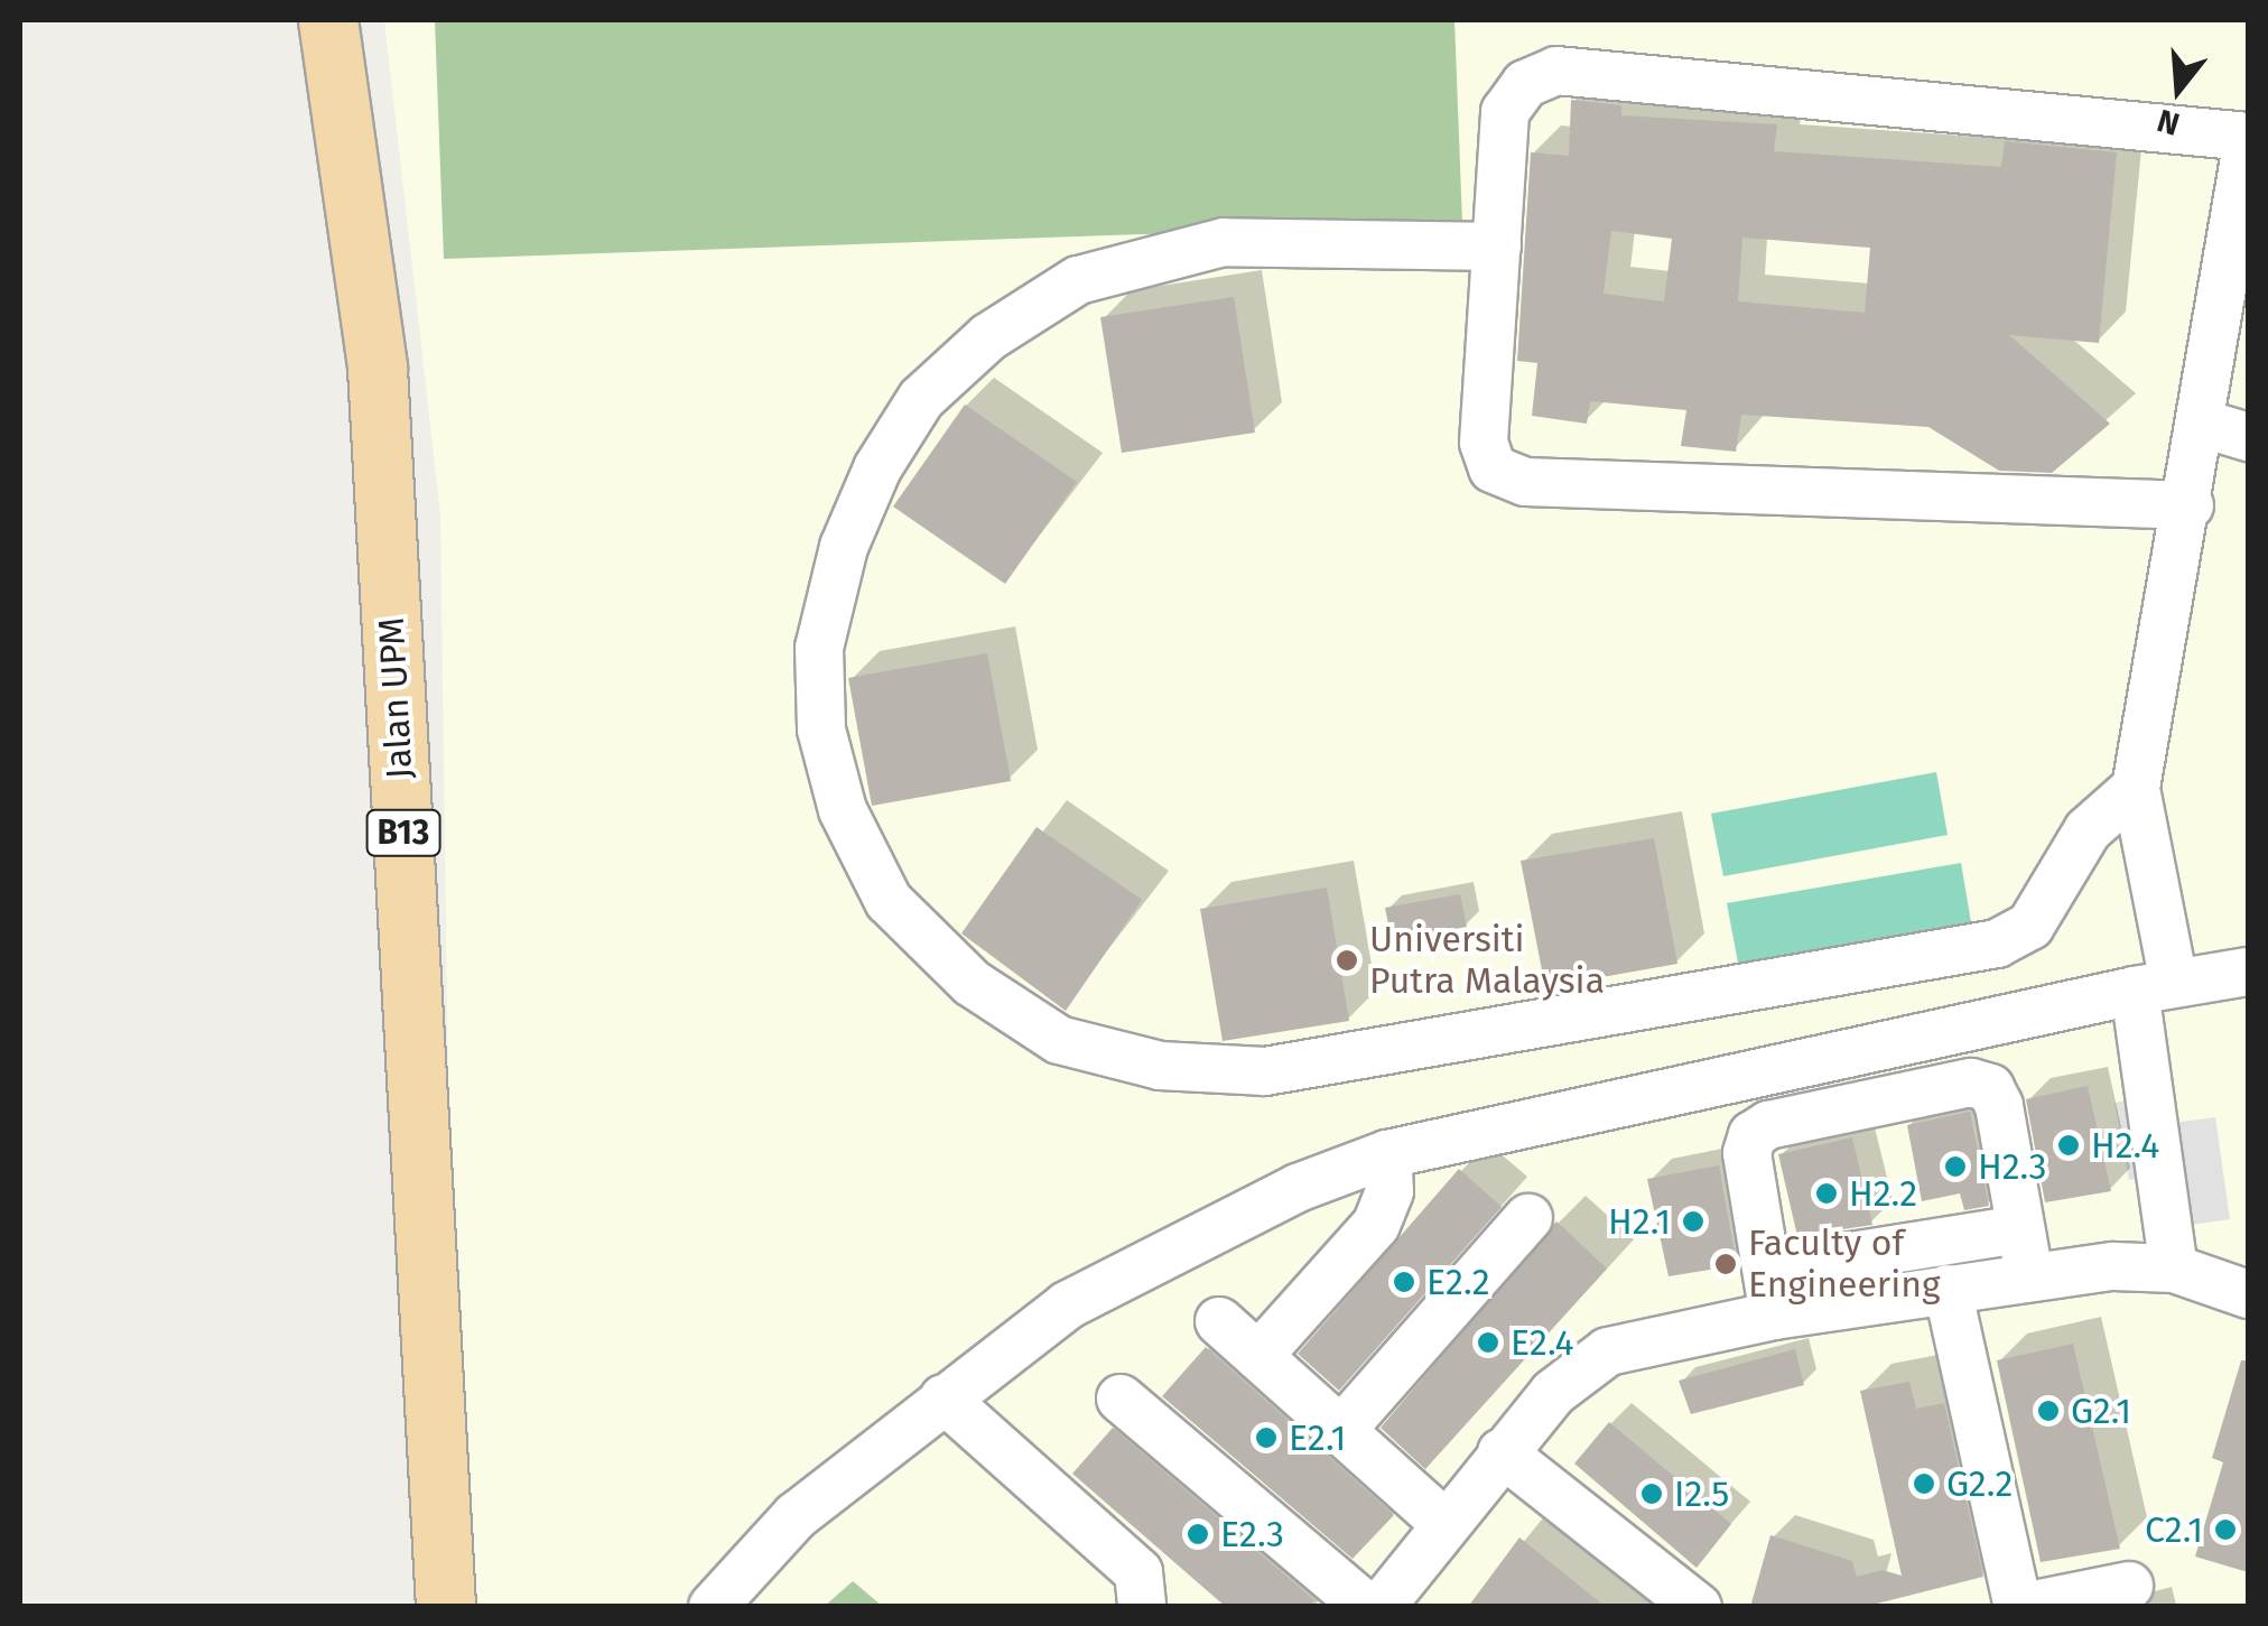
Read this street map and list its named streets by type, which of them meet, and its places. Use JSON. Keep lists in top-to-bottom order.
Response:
{
  "streets": {
    "main road": ["Jalan UPM", "B13"]
  },
  "places": [
    "Universiti Putra Malaysia",
    "H2.4",
    "H2.3",
    "H2.2",
    "H2.1",
    "Faculty of Engineering",
    "E2.2",
    "E2.4",
    "G2.1",
    "E2.1",
    "G2.2",
    "I2.5",
    "C2.1",
    "E2.3"
  ],
  "north": "bottom"
}
